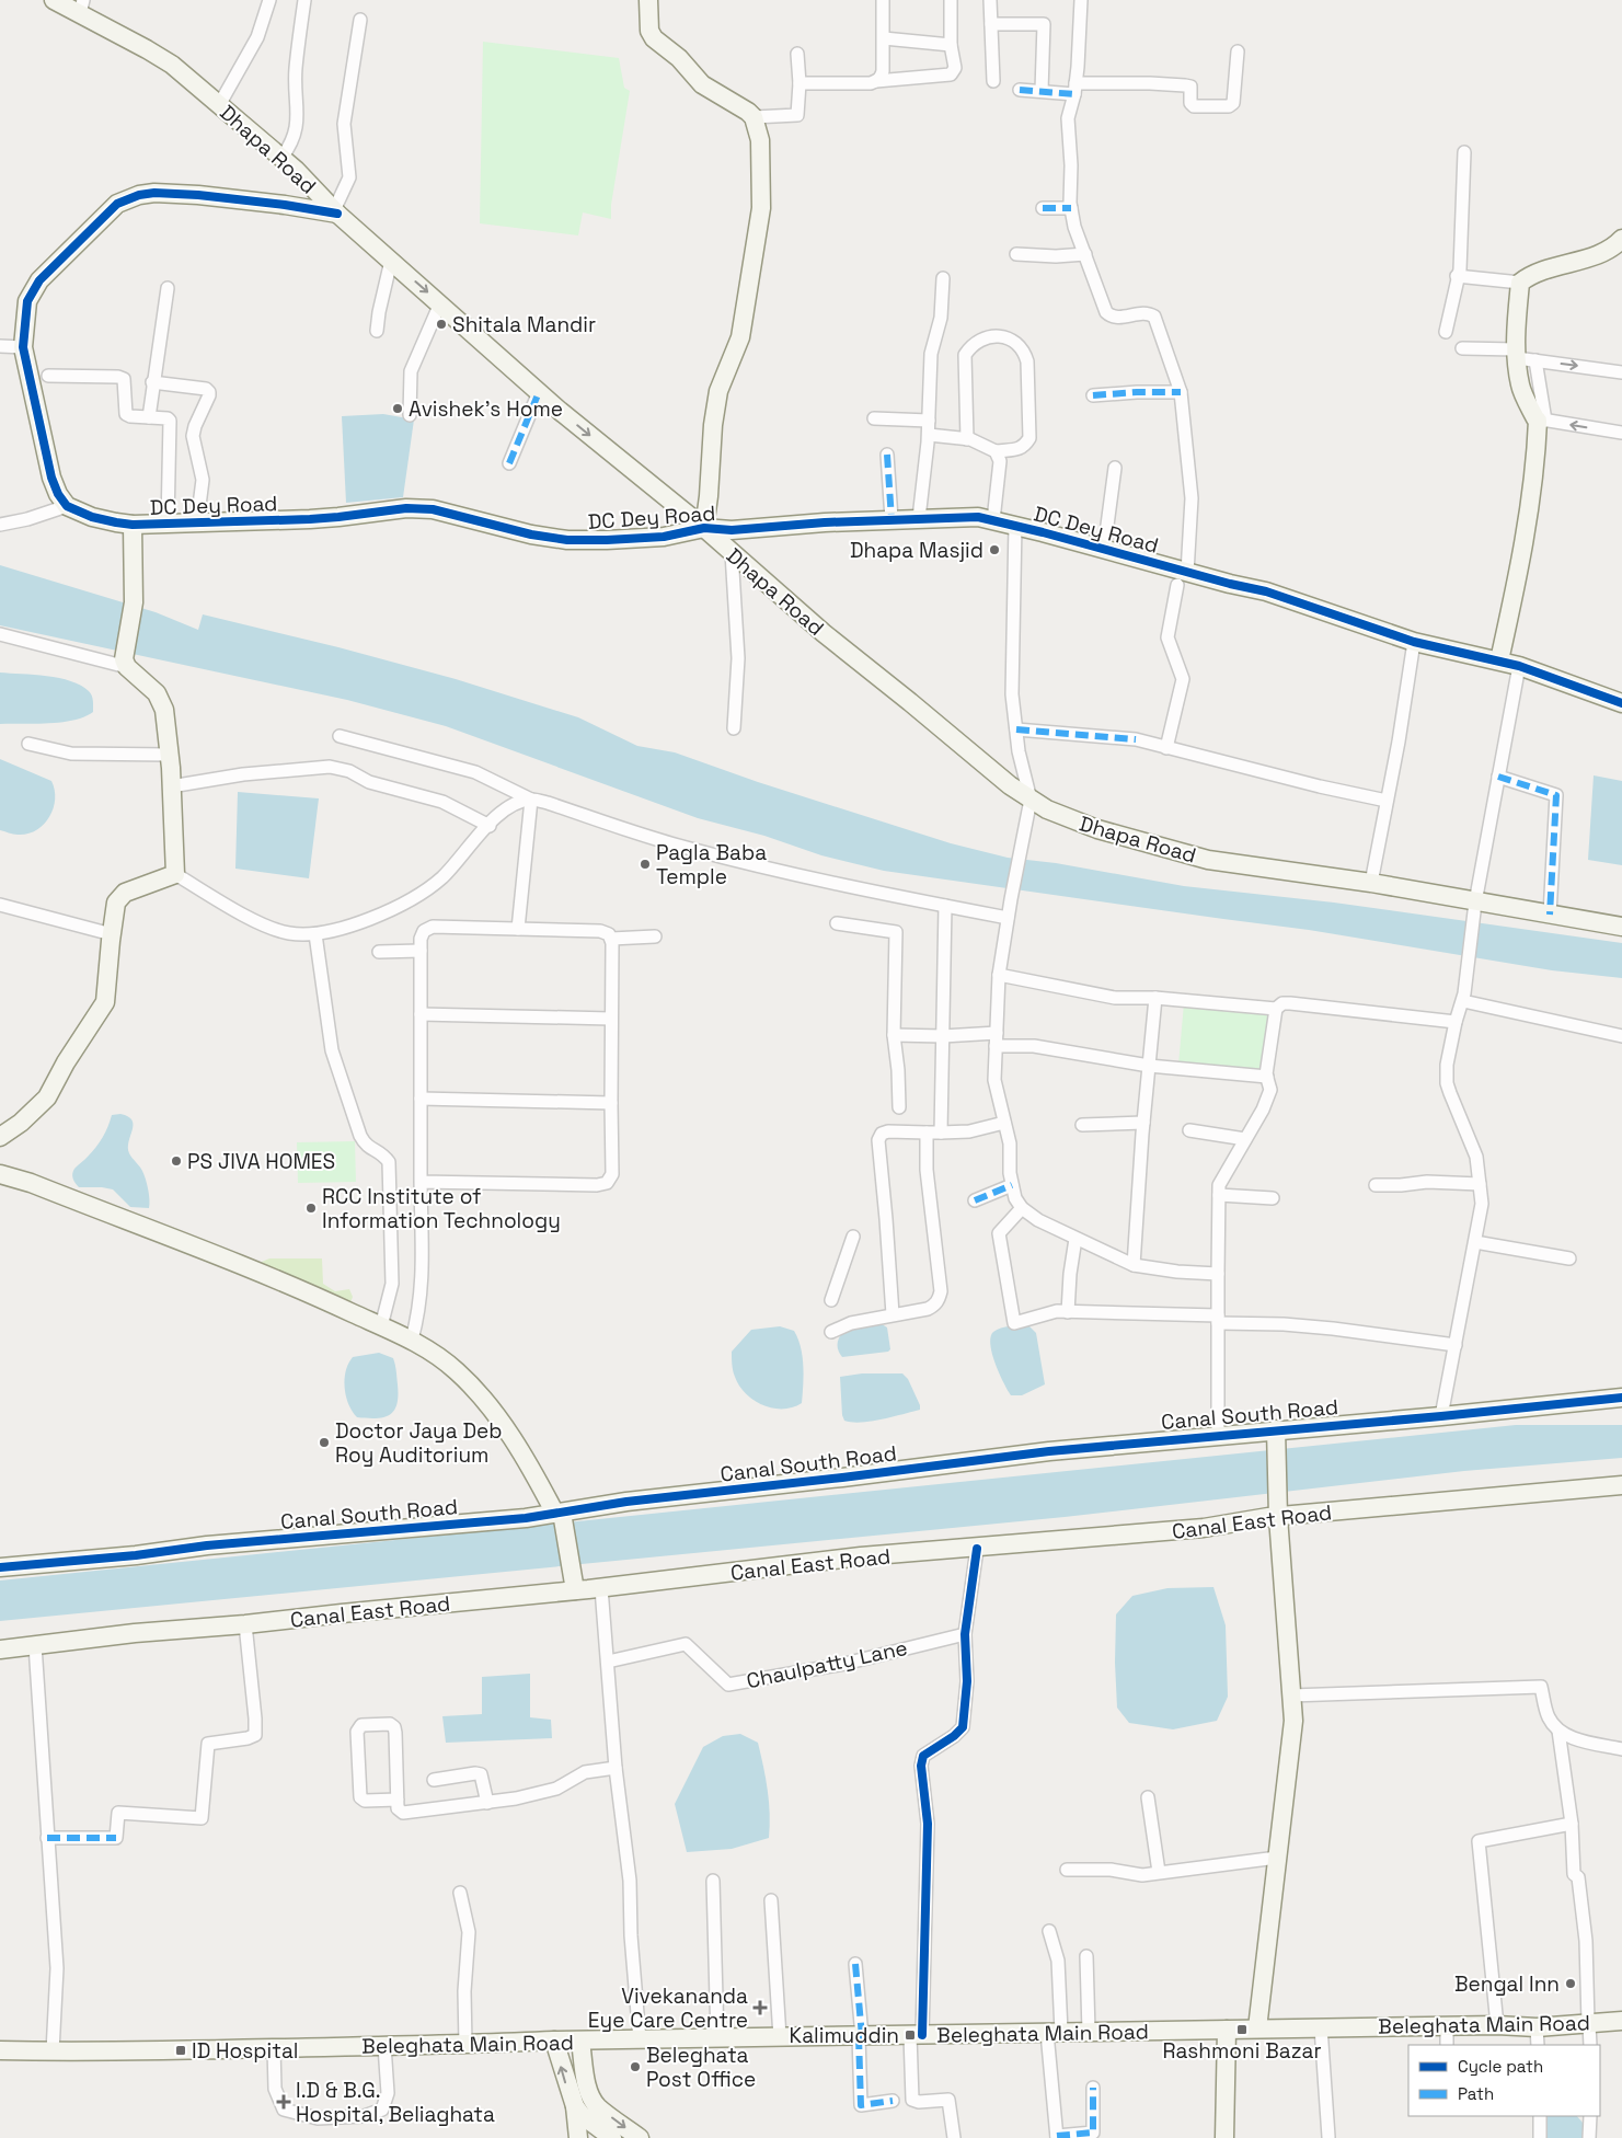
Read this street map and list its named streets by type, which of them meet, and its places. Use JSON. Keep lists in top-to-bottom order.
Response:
{
  "streets": {
    "street": [
      "Dhapa Road",
      "DC Dey Road",
      "Canal South Road",
      "Canal East Road",
      "Chaulpatty Lane",
      "Beleghata Main Road"
    ]
  },
  "crossings": [
    ["Dhapa Road", "DC Dey Road"]
  ],
  "places": {
    "other": [
      "Shitala Mandir",
      "Avishek's Home",
      "Dhapa Masjid",
      "Pagla Baba Temple",
      "PS JIVA HOMES",
      "RCC Institute of Information Technology",
      "Doctor Jaya Deb Roy Auditorium",
      "Bengal Inn",
      "Beleghata Post Office"
    ],
    "health": ["Vivekananda Eye Care Centre", "I.D & B.G. Hospital, Beliaghata"],
    "transit": ["Rashmoni Bazar", "Kalimuddin", "ID Hospital"]
  },
  "legend": ["Cycle path", "Path"]
}
